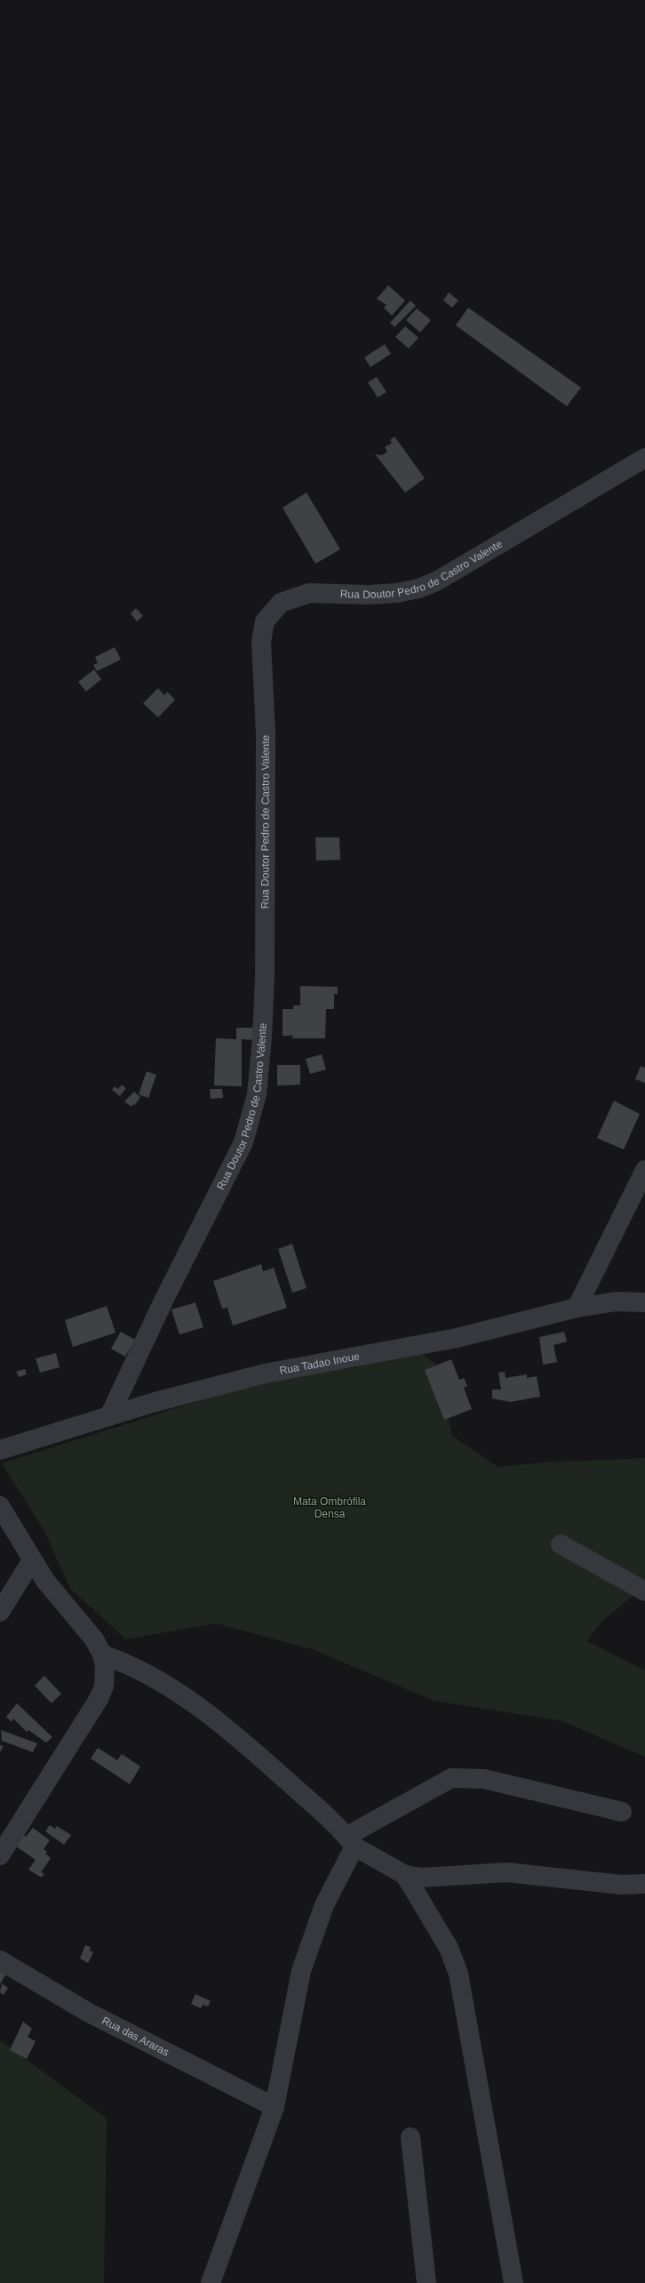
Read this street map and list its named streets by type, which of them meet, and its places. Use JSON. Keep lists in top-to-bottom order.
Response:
{
  "streets": {
    "street": ["Rua Doutor Pedro de Castro Valente", "Rua Tadao Inoue", "Rua das Araras"]
  },
  "crossings": [
    ["Rua Doutor Pedro de Castro Valente", "Rua Tadao Inoue"]
  ],
  "parks": ["Mata Ombrófila Densa"]
}
